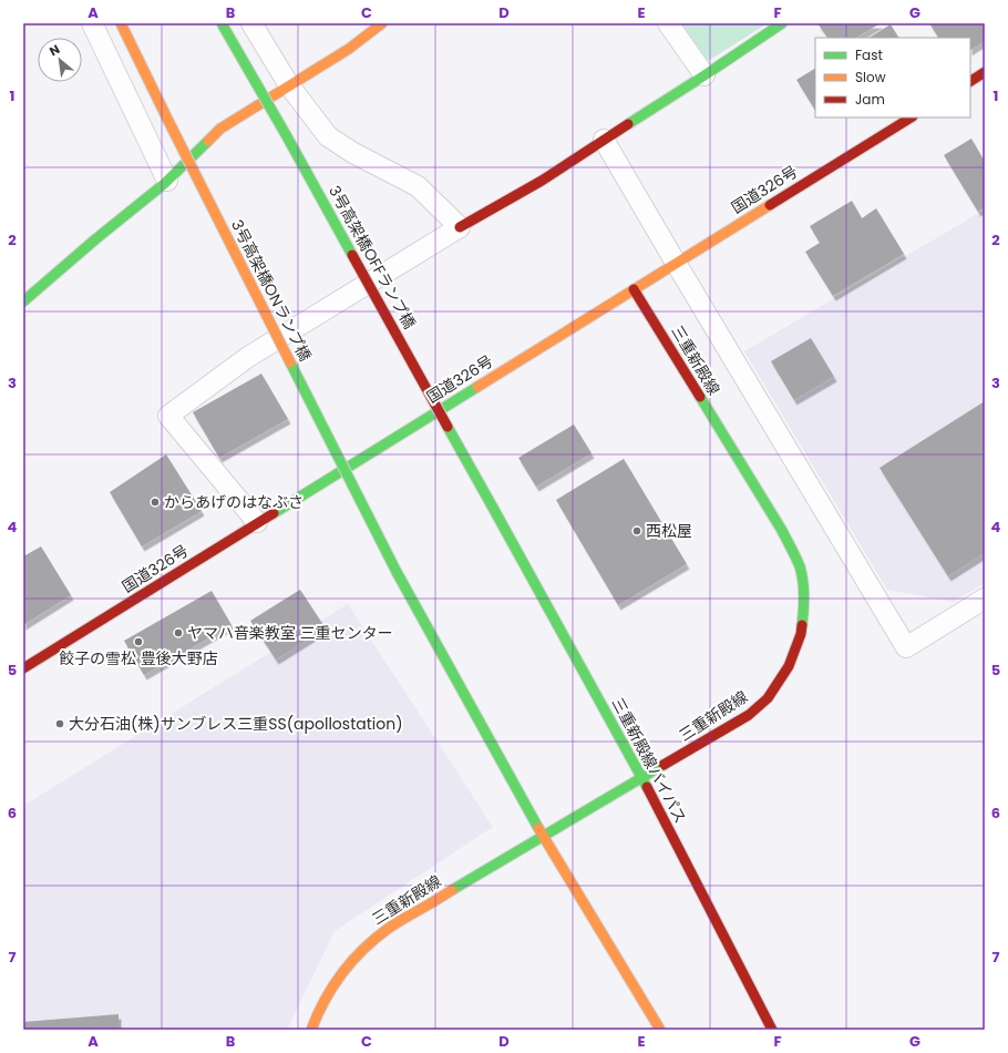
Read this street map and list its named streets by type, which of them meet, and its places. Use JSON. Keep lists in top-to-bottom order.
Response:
{
  "streets": {
    "main road": [
      "国道326号",
      "3号高架橋OFFランプ橋",
      "3号高架橋ONランプ橋",
      "三重新殿線",
      "三重新殿線バイパス"
    ]
  },
  "crossings": [
    ["国道326号", "三重新殿線"],
    ["3号高架橋OFFランプ橋", "三重新殿線バイパス"],
    ["3号高架橋ONランプ橋", "三重新殿線"],
    ["三重新殿線", "三重新殿線バイパス"]
  ],
  "places": [
    "からあげのはなぶさ",
    "西松屋",
    "ヤマハ音楽教室 三重センター",
    "餃子の雪松 豊後大野店",
    "大分石油(株)サンブレス三重SS(apollostation)"
  ],
  "legend": ["Fast", "Slow", "Jam"],
  "north": "top left",
  "grid": {
    "columns": [
      "A",
      "B",
      "C",
      "D",
      "E",
      "F",
      "G"
    ],
    "rows": [
      "1",
      "2",
      "3",
      "4",
      "5",
      "6",
      "7"
    ]
  }
}
